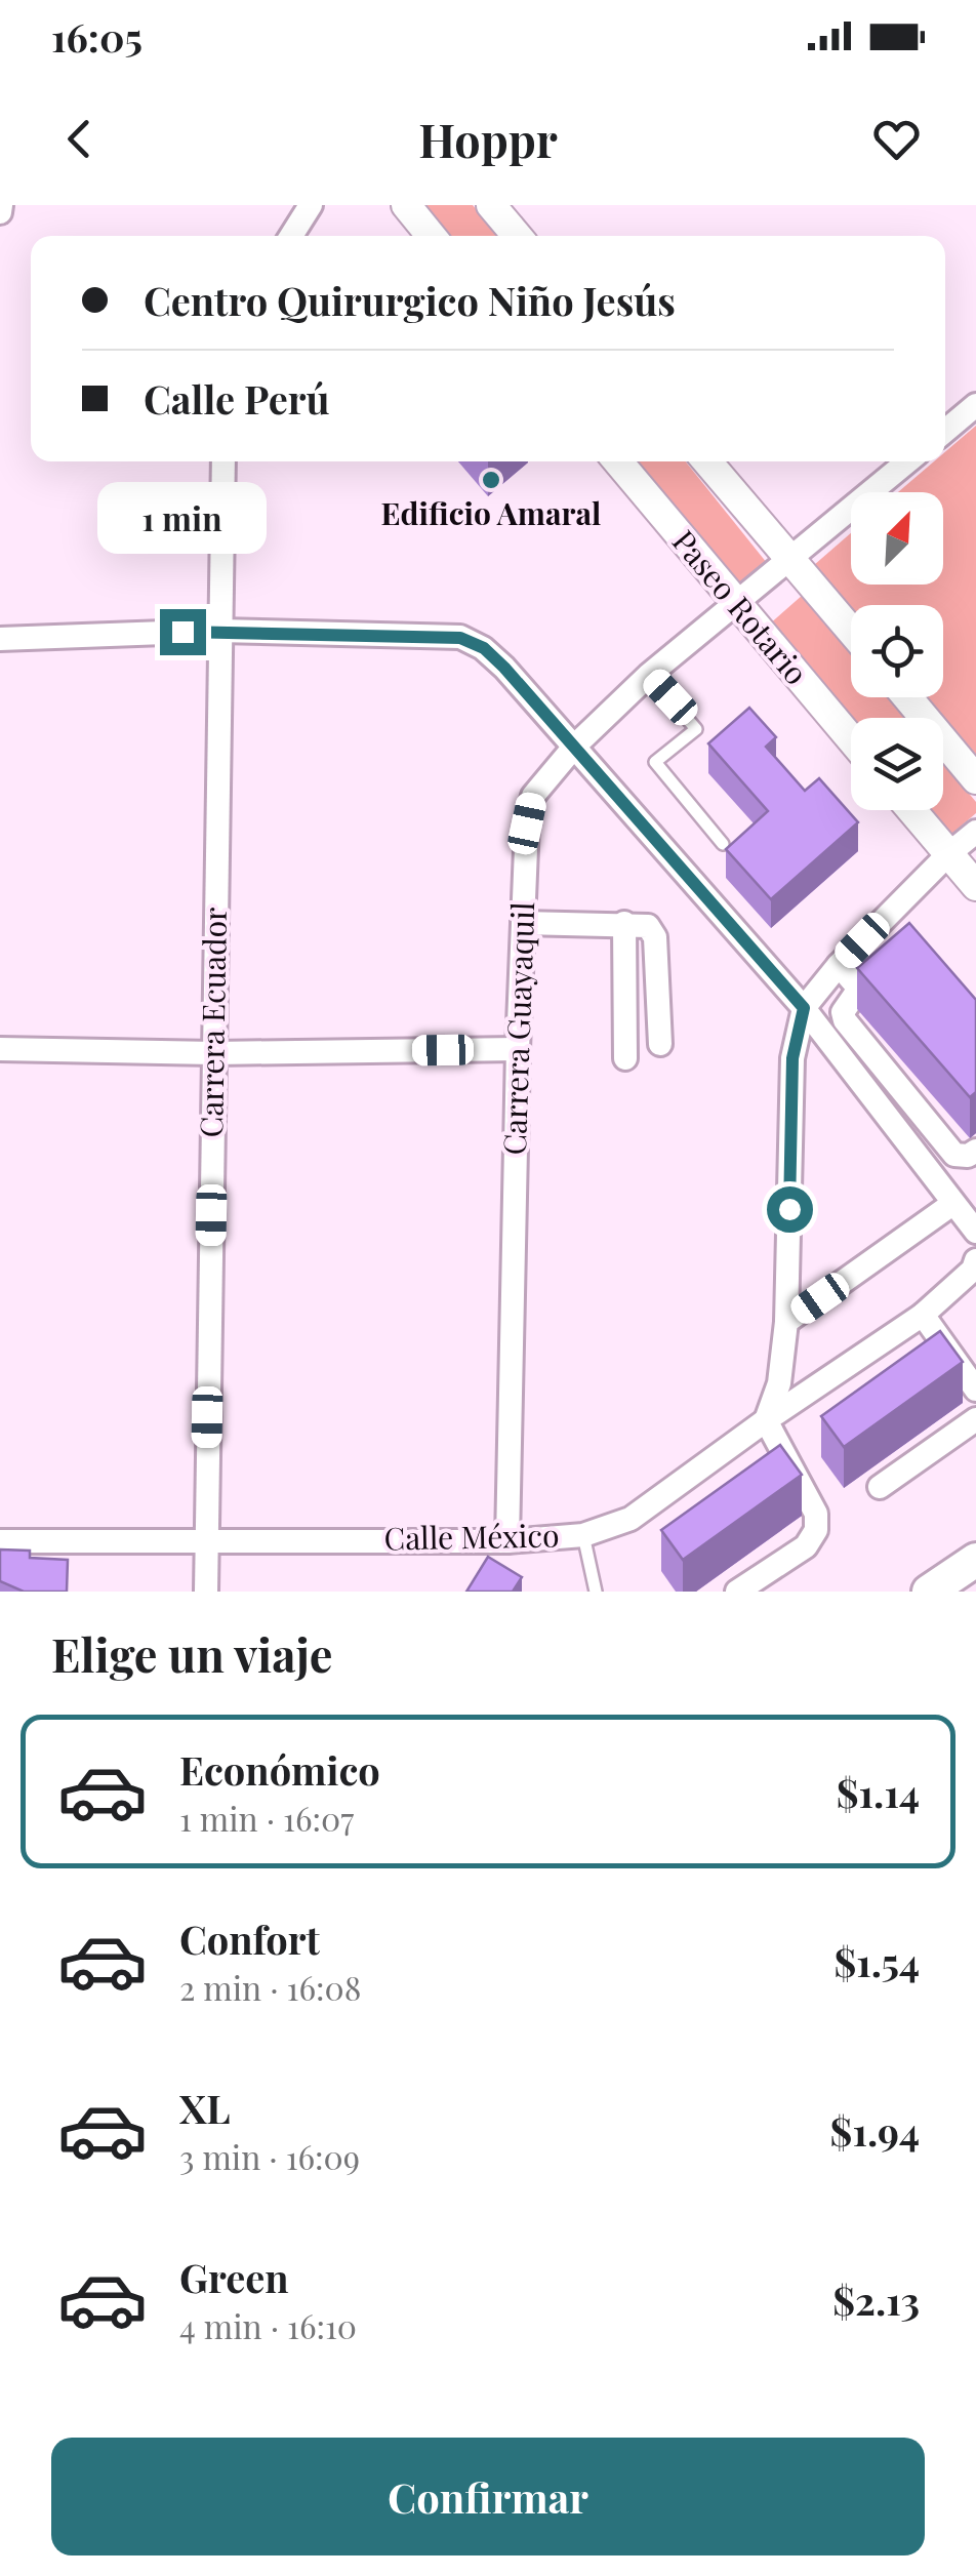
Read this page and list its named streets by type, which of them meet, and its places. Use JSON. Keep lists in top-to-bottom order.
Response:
{
  "streets": {
    "street": [
      "Paseo Rotario",
      "Carrera Ecuador",
      "Carrera Guayaquil",
      "Calle México"
    ]
  },
  "crossings": [
    ["Paseo Rotario", "Carrera Guayaquil"],
    ["Carrera Ecuador", "Calle México"],
    ["Carrera Guayaquil", "Calle México"]
  ],
  "places": ["Edificio Amaral"],
  "north": "top right",
  "page": {
    "status": "16:05",
    "header": "Hoppr",
    "banner": ["Centro Quirurgico Niño Jesús", "Calle Perú"],
    "bubble": "1 min",
    "heading": "Elige un viaje",
    "list": [
      {
        "name": "Económico",
        "note": "1 min · 16:07",
        "value": "$1.14"
      },
      {
        "name": "Confort",
        "note": "2 min · 16:08",
        "value": "$1.54"
      },
      {
        "name": "XL",
        "note": "3 min · 16:09",
        "value": "$1.94"
      },
      {
        "name": "Green",
        "note": "4 min · 16:10",
        "value": "$2.13"
      }
    ],
    "buttons": "Confirmar"
  }
}
